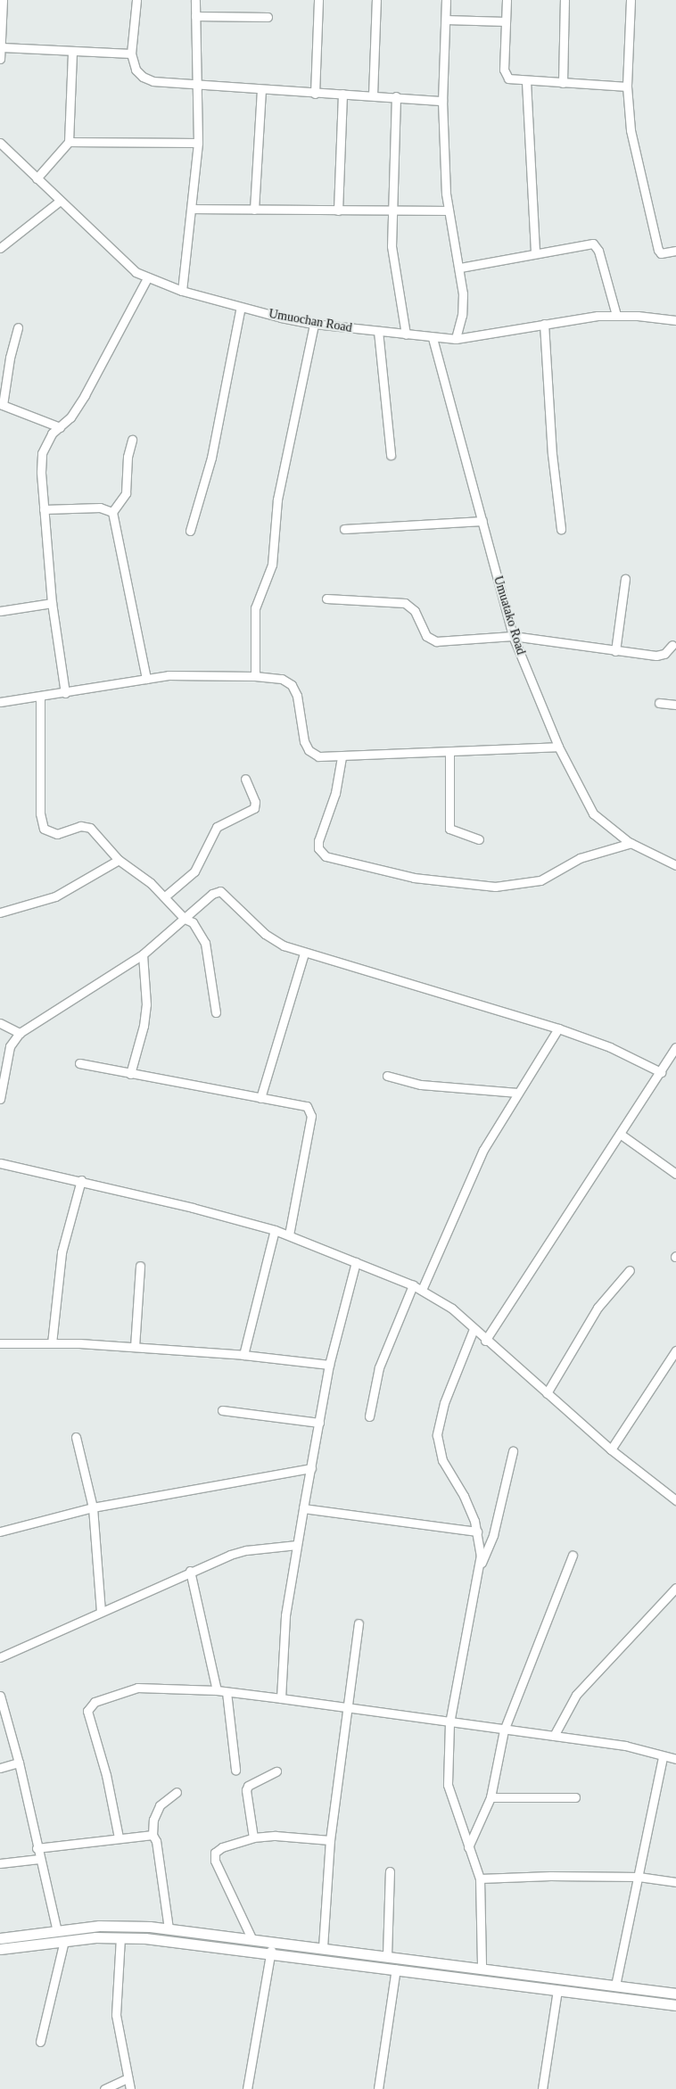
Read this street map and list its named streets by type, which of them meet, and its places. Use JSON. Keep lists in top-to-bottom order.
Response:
{
  "streets": {
    "street": ["Umuochan Road", "Umuatako Road"]
  },
  "crossings": [
    ["Umuochan Road", "Umuatako Road"]
  ]
}
